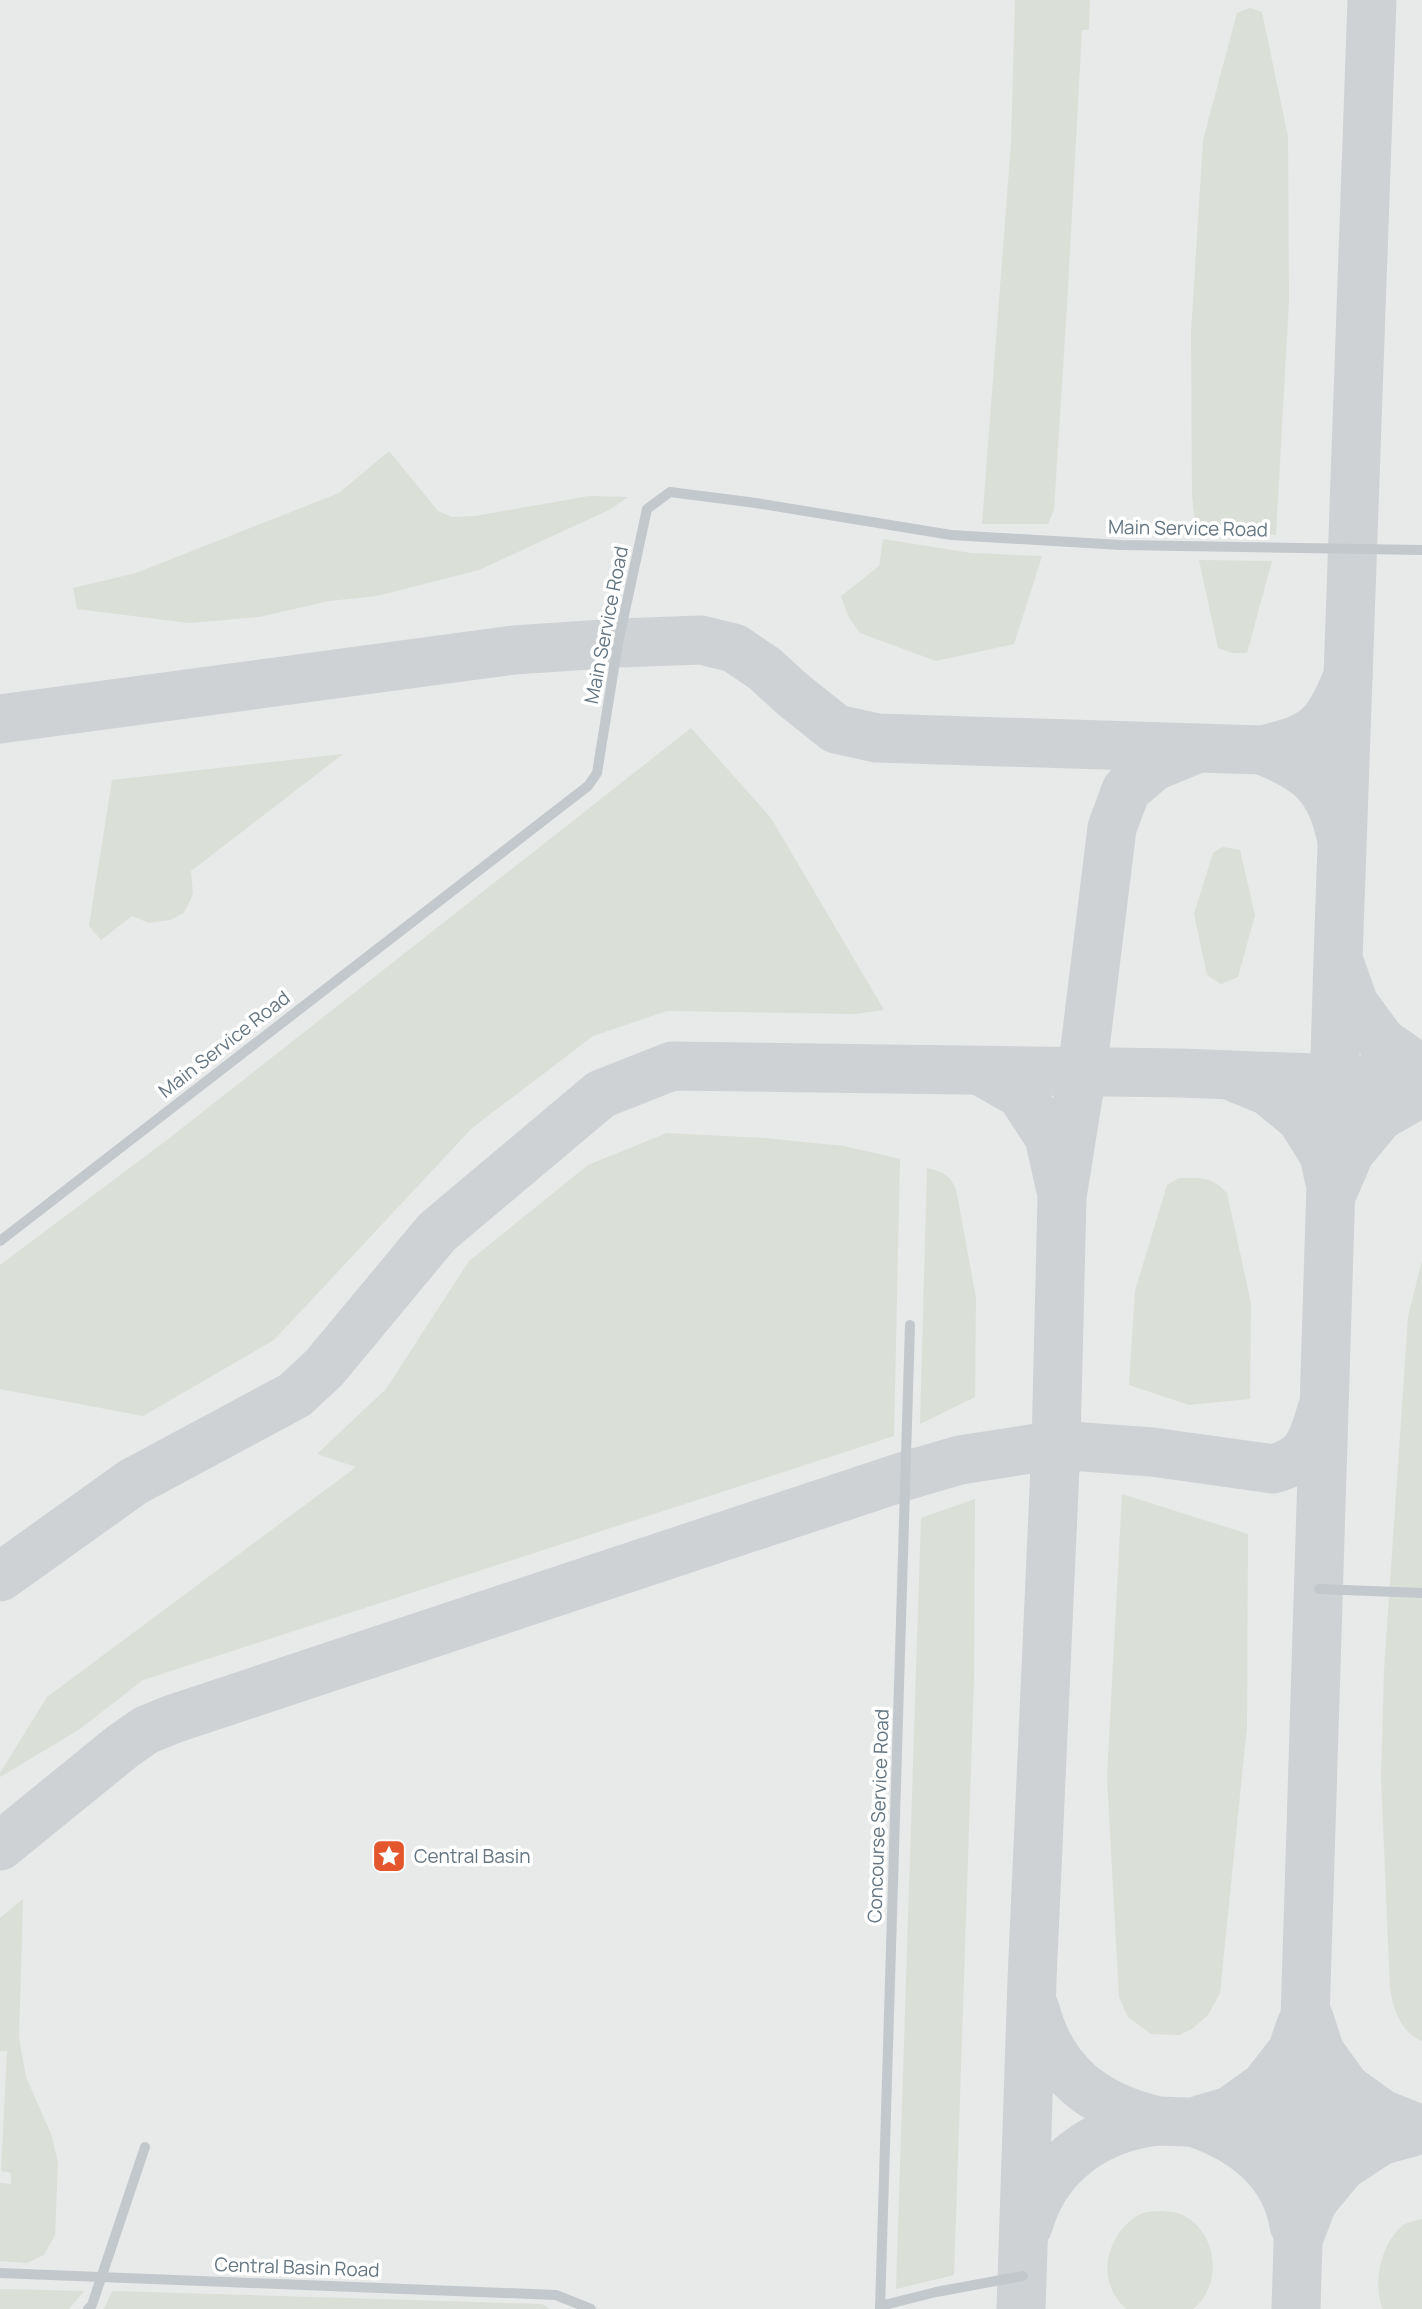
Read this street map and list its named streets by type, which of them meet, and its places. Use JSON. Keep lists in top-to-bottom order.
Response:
{
  "streets": {
    "lane": ["Main Service Road", "Concourse Service Road", "Central Basin Road"]
  },
  "places": {
    "place": ["Central Basin"]
  }
}
